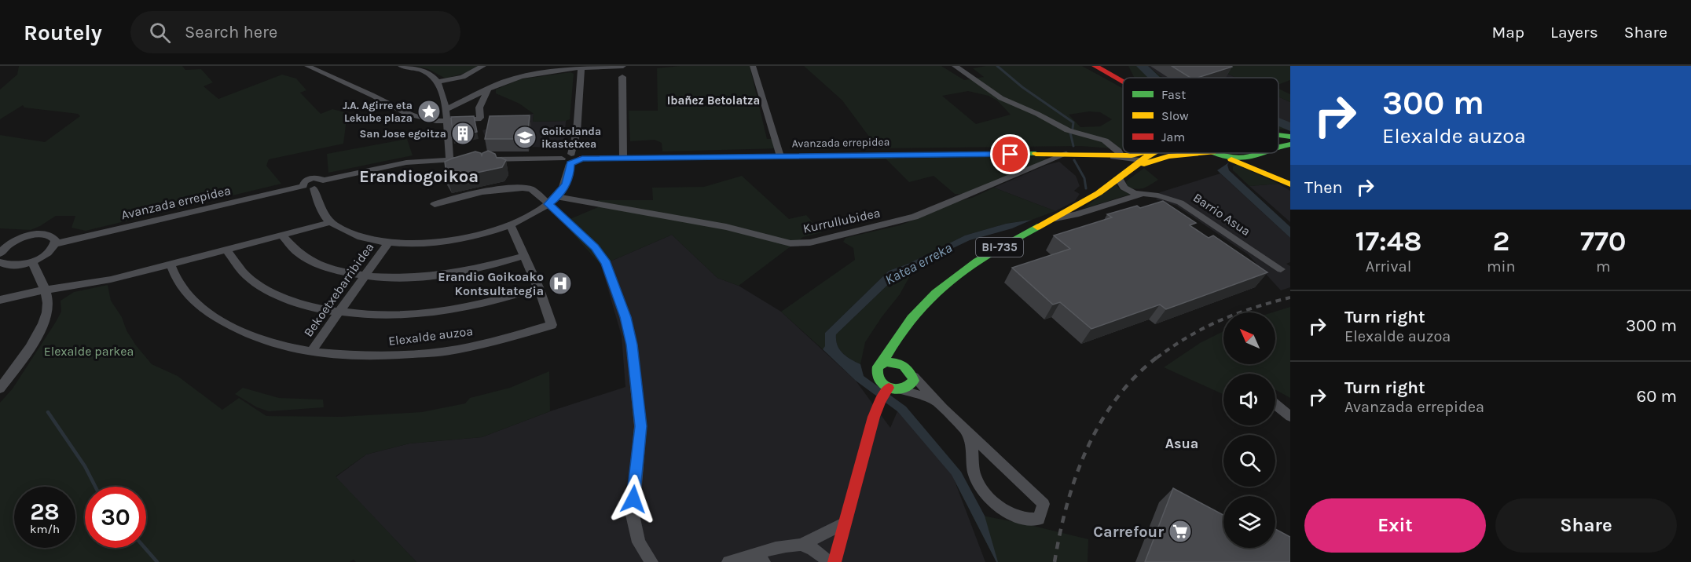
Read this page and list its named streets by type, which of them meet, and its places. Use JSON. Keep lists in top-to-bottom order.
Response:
{
  "streets": {
    "main road": ["Avanzada errepidea", "BI-735"],
    "street": [
      "Barrio Asua",
      "Kurrullubidea",
      "Bekoetxebarribidea",
      "Elexalde auzoa"
    ]
  },
  "crossings": [
    ["Avanzada errepidea", "Barrio Asua"],
    ["Avanzada errepidea", "Kurrullubidea"],
    ["Barrio Asua", "BI-735"],
    ["Bekoetxebarribidea", "Elexalde auzoa"]
  ],
  "districts": ["Ibañez Betolatza", "Erandiogoikoa", "Asua"],
  "water": ["Katea erreka"],
  "parks": ["Elexalde parkea"],
  "places": {
    "place": ["J.A. Agirre eta Lekube plaza"],
    "building": ["San Jose egoitza"],
    "school or university": ["Goikolanda ikastetxea"],
    "hospital": ["Erandio Goikoako Kontsultategia"],
    "supermarket": ["Carrefour"]
  },
  "legend": ["Fast", "Slow", "Jam"],
  "north": "top left",
  "page": {
    "header": "Routely",
    "search": "Search here",
    "nav": ["Map", "Layers", "Share"],
    "turn": ["300 m", "Elexalde auzoa"],
    "then": "Then",
    "eta": [
      "17:48",
      "Arrival",
      "2",
      "min",
      "770",
      "m"
    ],
    "list": [
      {
        "name": "Turn right",
        "note": "Elexalde auzoa",
        "value": "300 m"
      },
      {
        "name": "Turn right",
        "note": "Avanzada errepidea",
        "value": "60 m"
      }
    ],
    "speed": "28 km/h",
    "limit": "30",
    "buttons": ["Exit", "Share"]
  }
}
